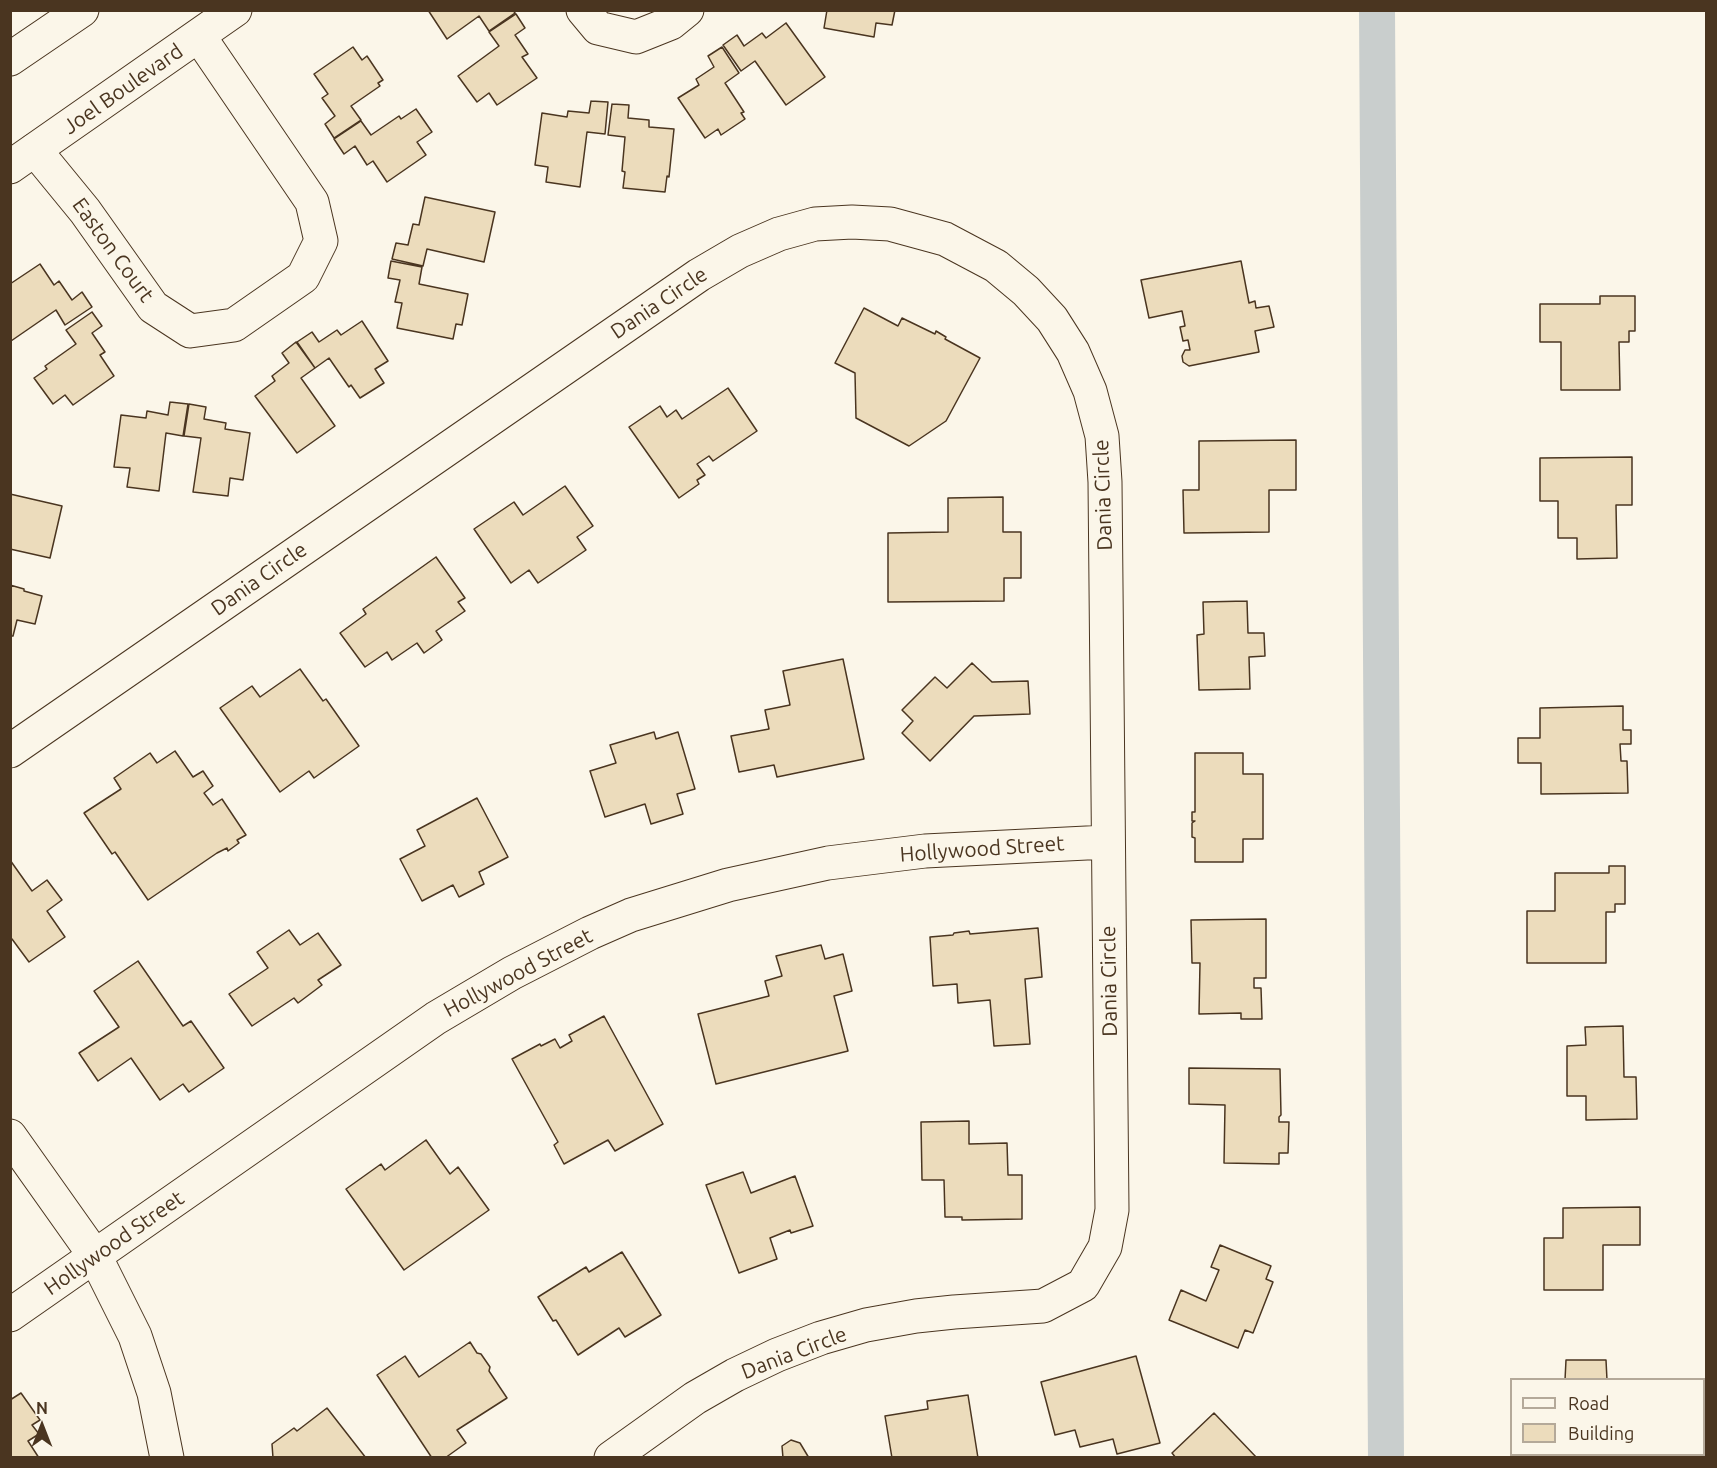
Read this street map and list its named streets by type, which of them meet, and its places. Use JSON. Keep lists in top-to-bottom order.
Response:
{
  "streets": {
    "street": [
      "Joel Boulevard",
      "Easton Court",
      "Dania Circle",
      "Hollywood Street"
    ]
  },
  "crossings": [
    ["Joel Boulevard", "Easton Court"],
    ["Dania Circle", "Hollywood Street"]
  ],
  "legend": ["Road", "Building"],
  "north": "top"
}
